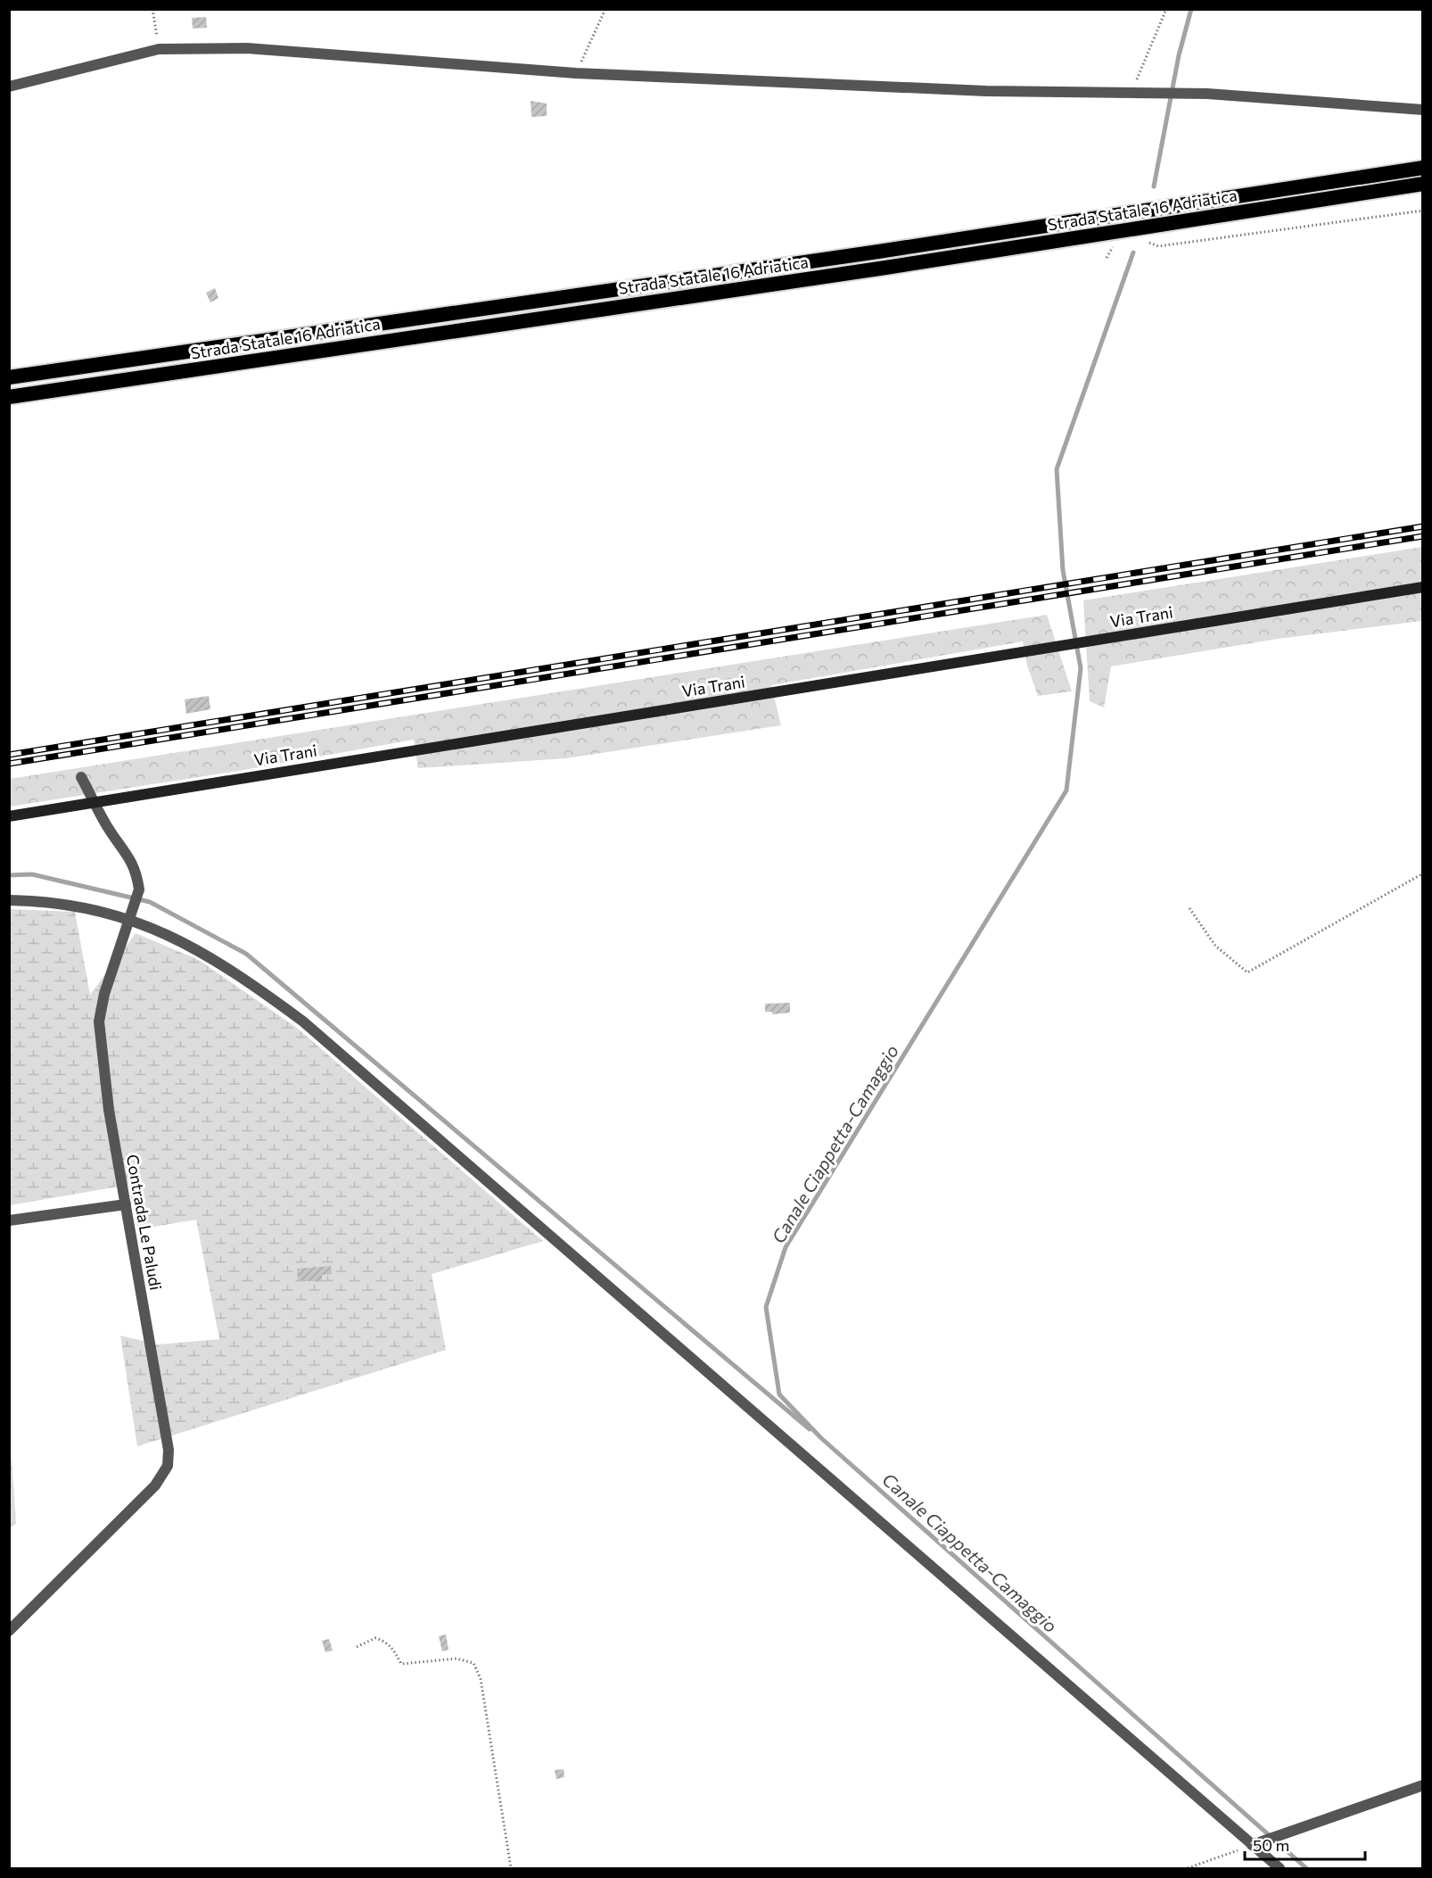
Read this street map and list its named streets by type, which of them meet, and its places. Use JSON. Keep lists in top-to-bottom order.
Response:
{
  "streets": {
    "highway": ["Strada Statale 16 Adriatica"],
    "main road": ["Via Trani"],
    "street": ["Contrada Le Paludi"]
  },
  "crossings": [
    ["Via Trani", "Contrada Le Paludi"]
  ],
  "water": ["Canale Ciappetta-Camaggio"],
  "scale_bar": "50 m"
}
